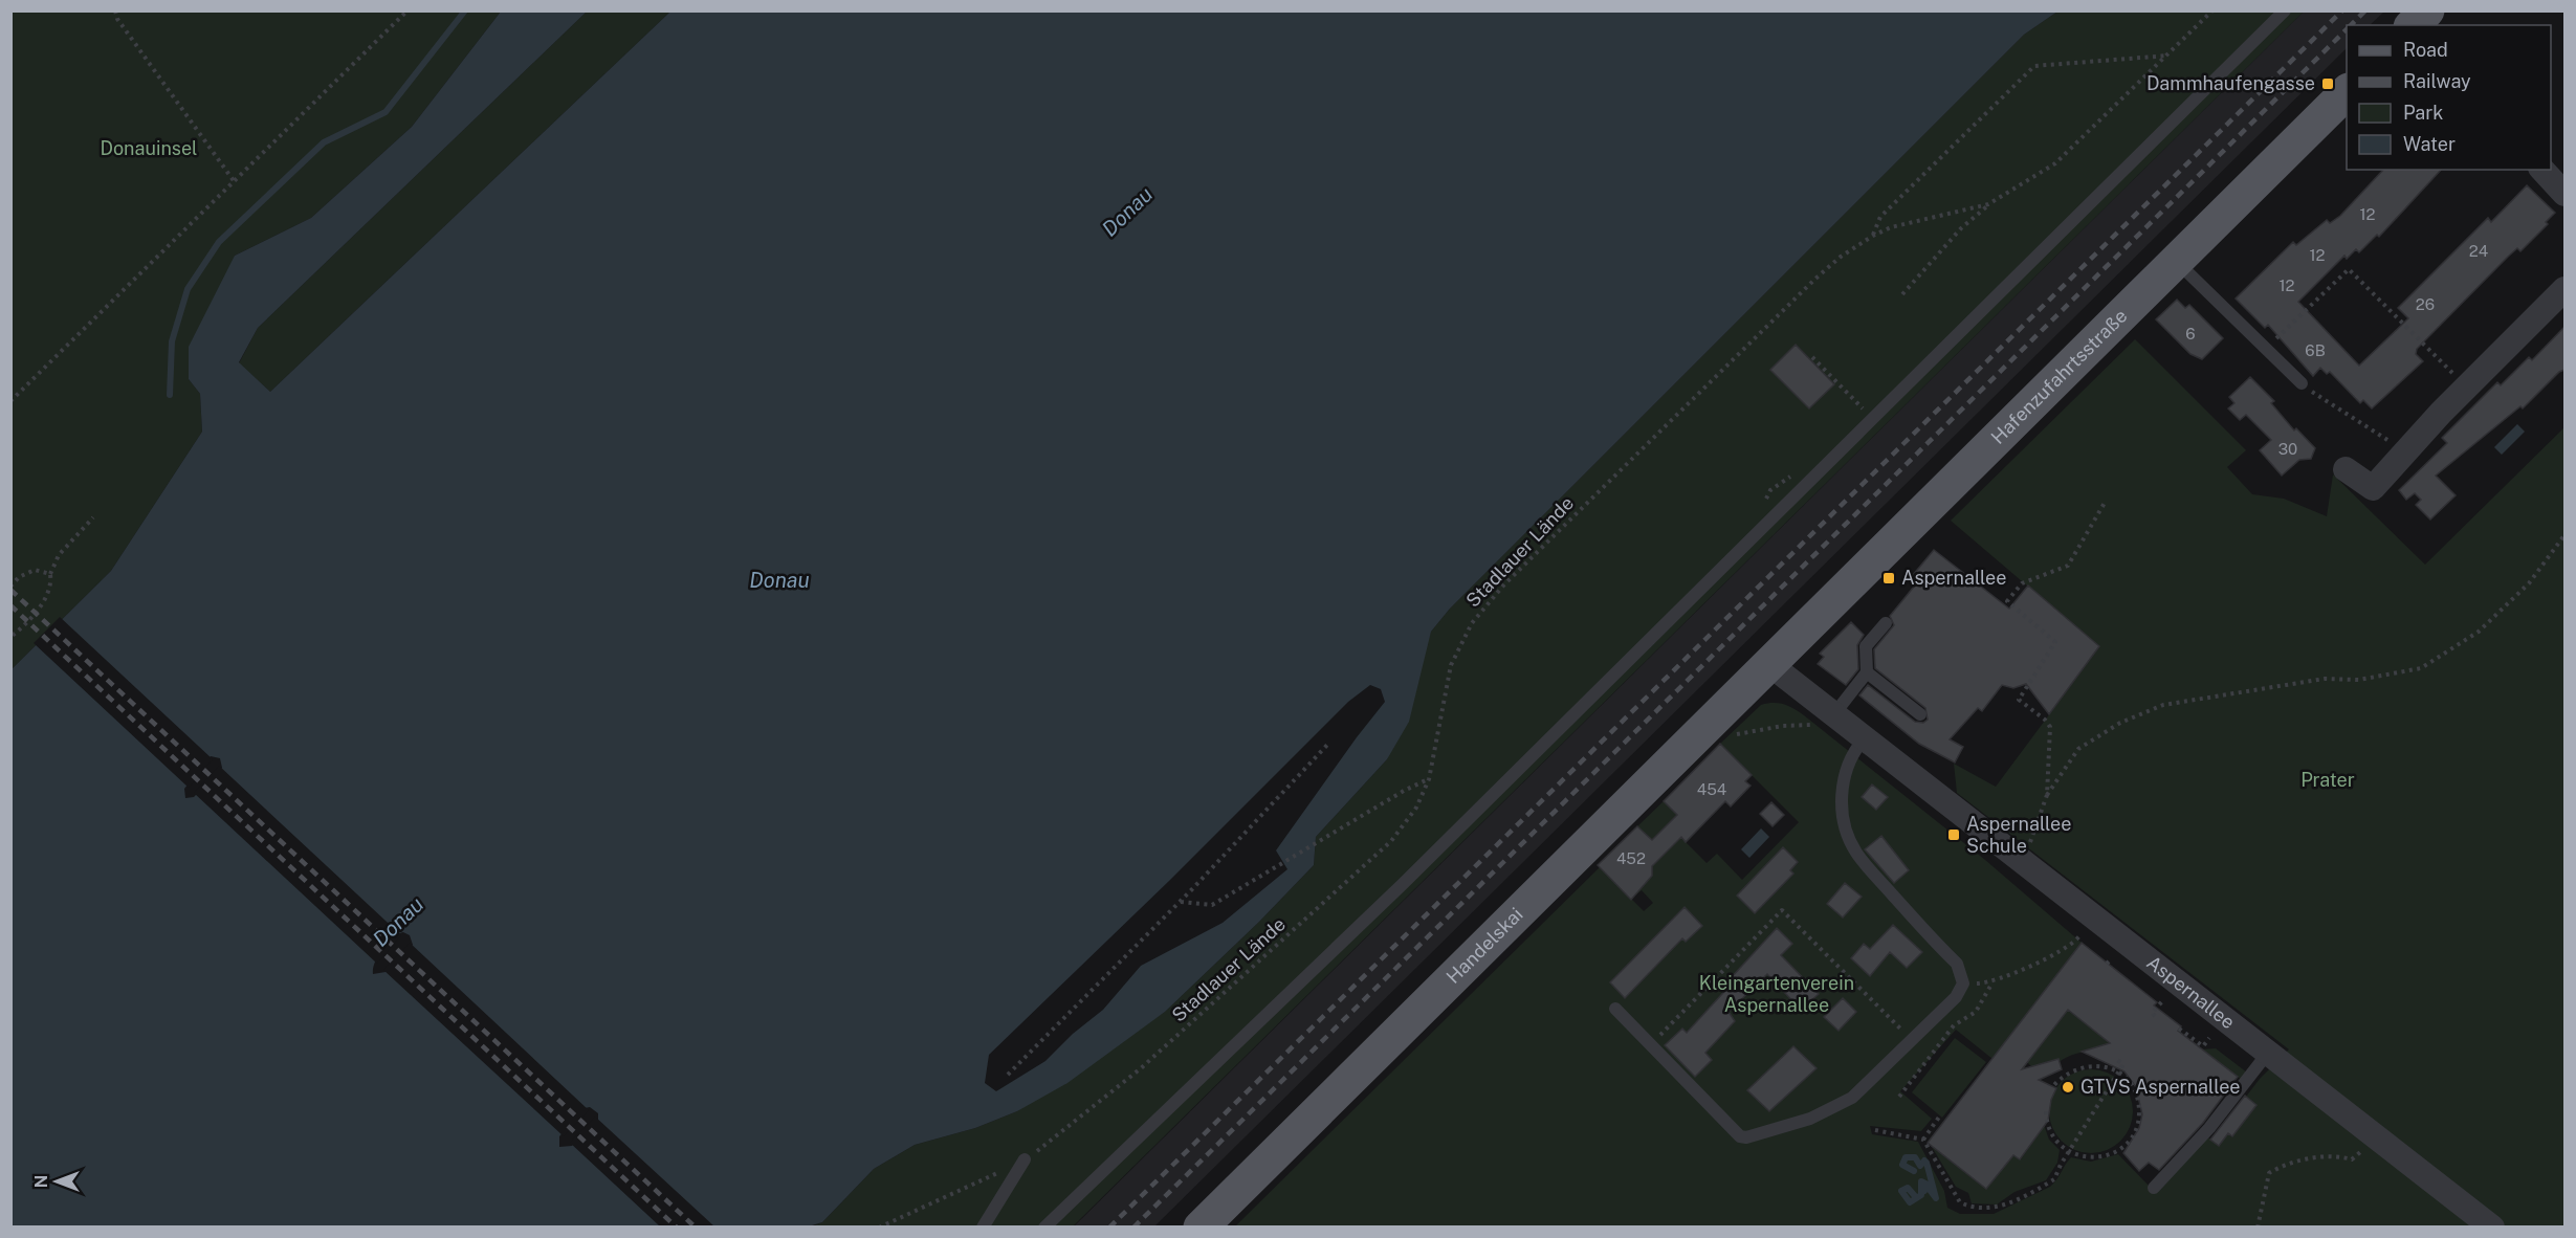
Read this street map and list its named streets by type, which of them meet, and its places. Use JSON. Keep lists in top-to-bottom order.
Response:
{
  "streets": {
    "main road": ["Hafenzufahrtsstraße", "Handelskai"],
    "street": ["Aspernallee"],
    "path": ["Stadlauer Lände"]
  },
  "crossings": [
    ["Hafenzufahrtsstraße", "Handelskai"],
    ["Hafenzufahrtsstraße", "Aspernallee"],
    ["Handelskai", "Aspernallee"]
  ],
  "water": ["Donau"],
  "parks": ["Donauinsel", "Prater", "Kleingartenverein Aspernallee"],
  "places": {
    "transit": ["Dammhaufengasse", "Aspernallee", "Aspernallee Schule"],
    "other": ["GTVS Aspernallee"]
  },
  "house_numbers": [
    "12",
    "24",
    "12",
    "12",
    "26",
    "6",
    "6B",
    "30",
    "454",
    "452"
  ],
  "legend": [
    "Road",
    "Railway",
    "Park",
    "Water"
  ],
  "north": "left"
}
